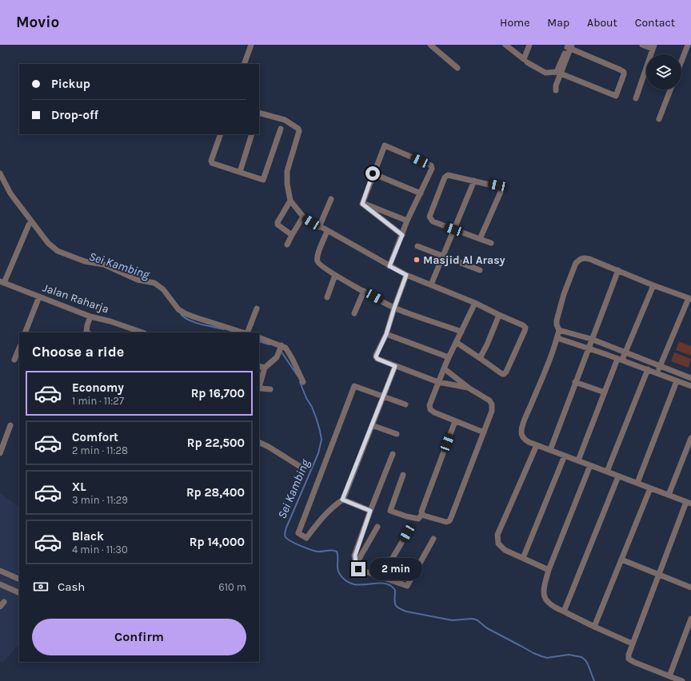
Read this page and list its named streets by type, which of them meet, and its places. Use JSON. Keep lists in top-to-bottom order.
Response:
{
  "streets": {
    "street": ["Jalan Raharja"]
  },
  "water": ["Sei Kambing"],
  "places": ["Masjid Al Arasy"],
  "page": {
    "header": "Movio",
    "nav": [
      "Home",
      "Map",
      "About",
      "Contact"
    ],
    "banner": ["Pickup", "Drop-off"],
    "heading": "Choose a ride",
    "list": [
      {
        "name": "Economy",
        "note": "1 min · 11:27",
        "value": "Rp 16,700"
      },
      {
        "name": "Comfort",
        "note": "2 min · 11:28",
        "value": "Rp 22,500"
      },
      {
        "name": "XL",
        "note": "3 min · 11:29",
        "value": "Rp 28,400"
      },
      {
        "name": "Black",
        "note": "4 min · 11:30",
        "value": "Rp 14,000"
      }
    ],
    "bubble": "2 min",
    "pay": ["Cash", "610 m"],
    "buttons": "Confirm"
  }
}
